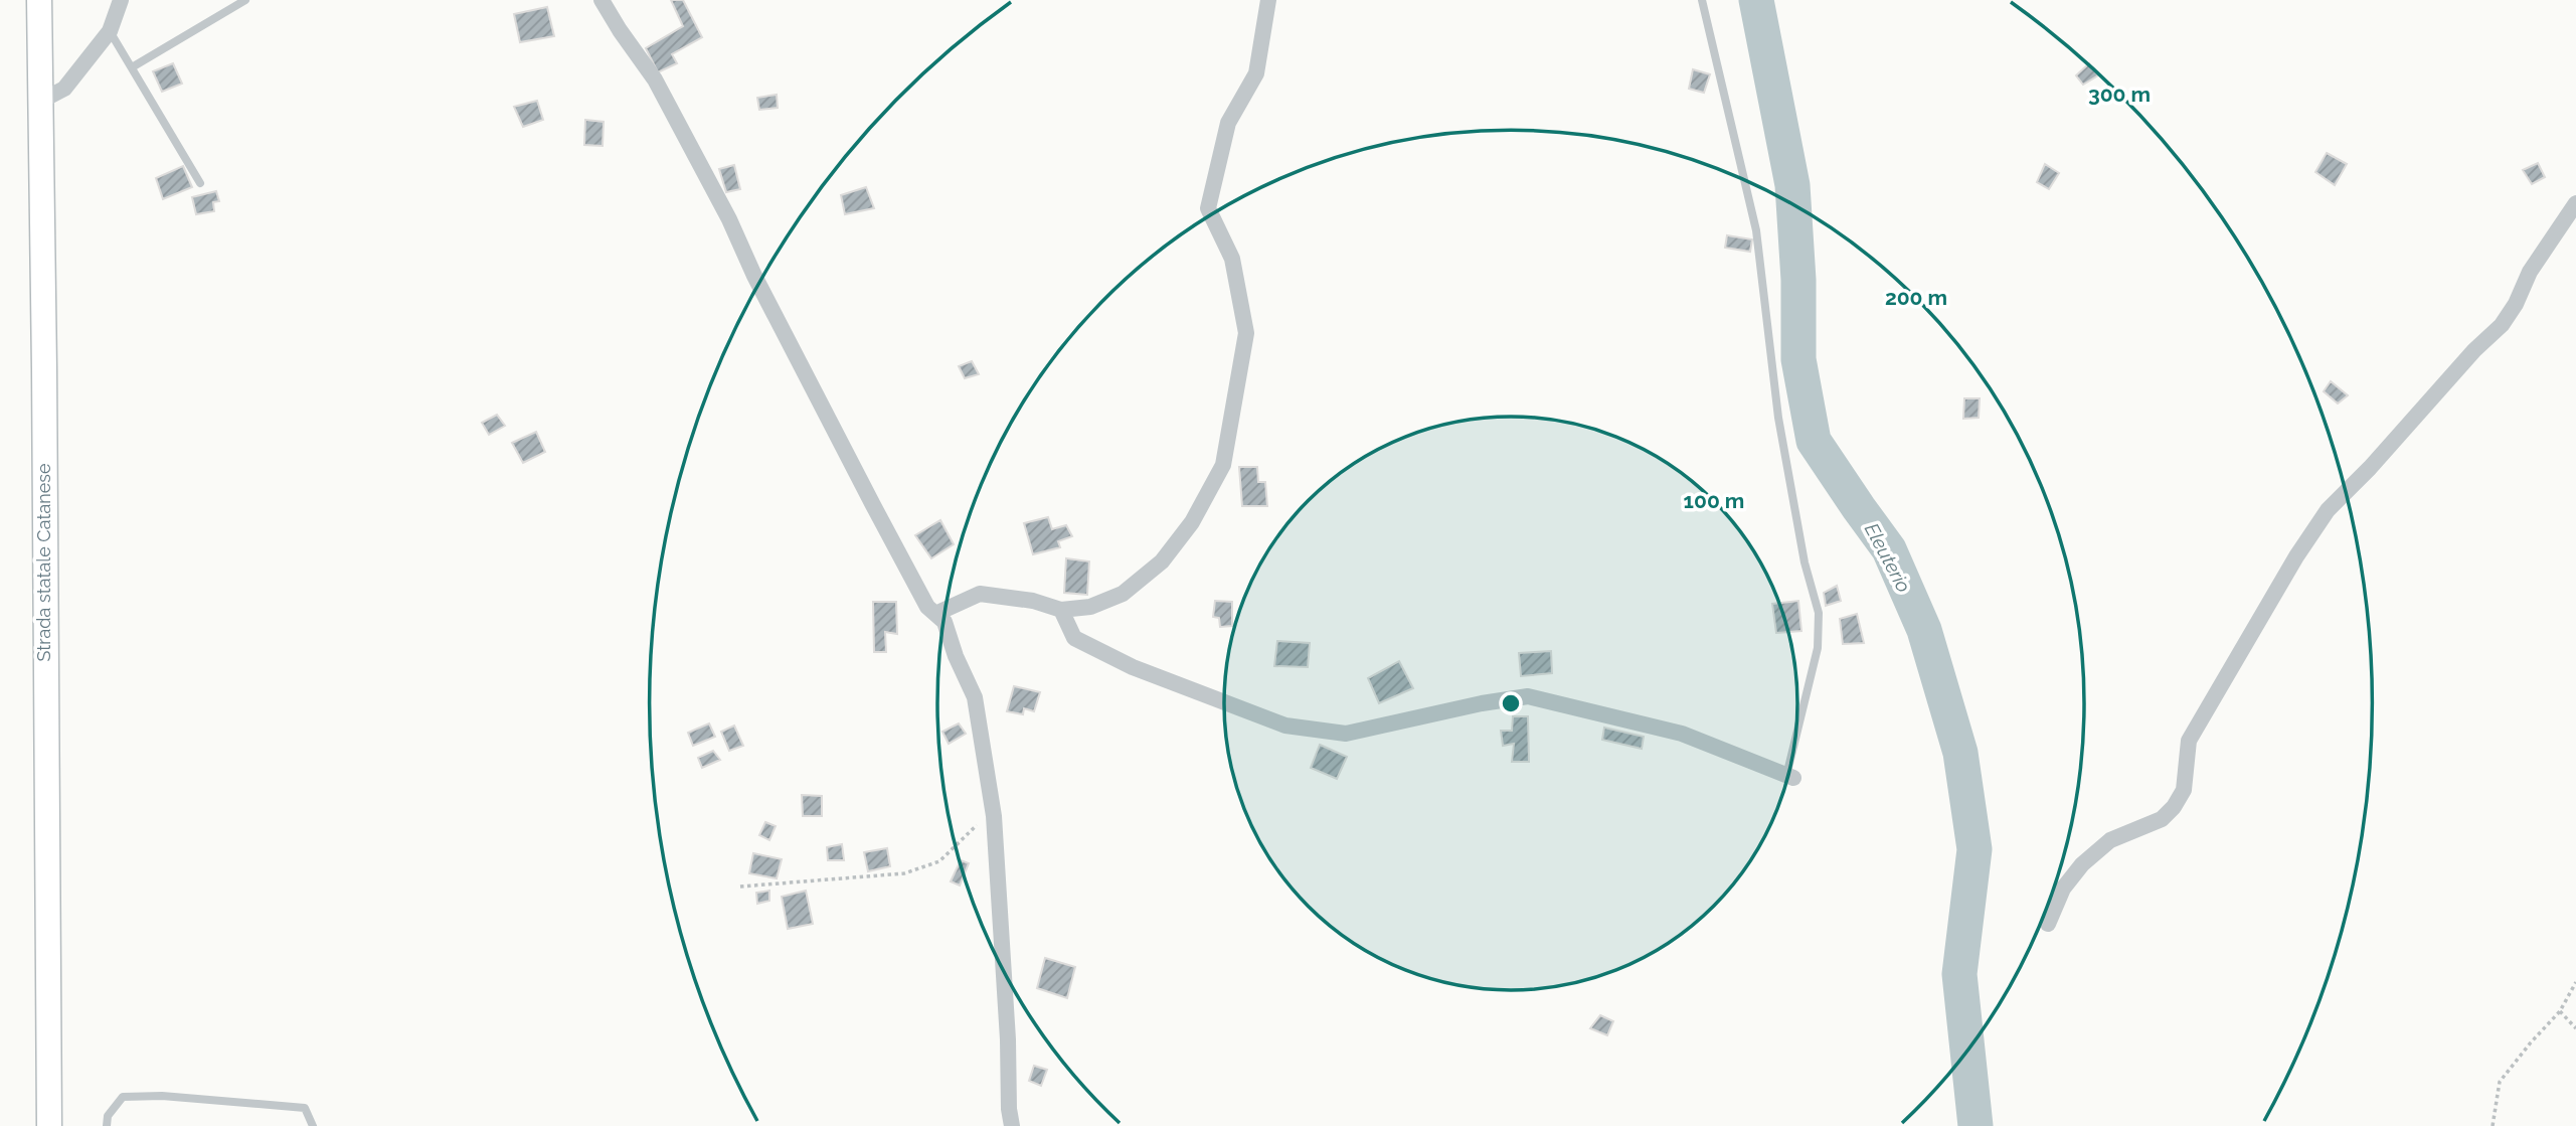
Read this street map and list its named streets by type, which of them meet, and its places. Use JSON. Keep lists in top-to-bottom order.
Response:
{
  "streets": {
    "main road": ["Strada statale Catanese"]
  },
  "water": ["Eleuterio"],
  "rings": ["300 m", "200 m", "100 m"]
}
